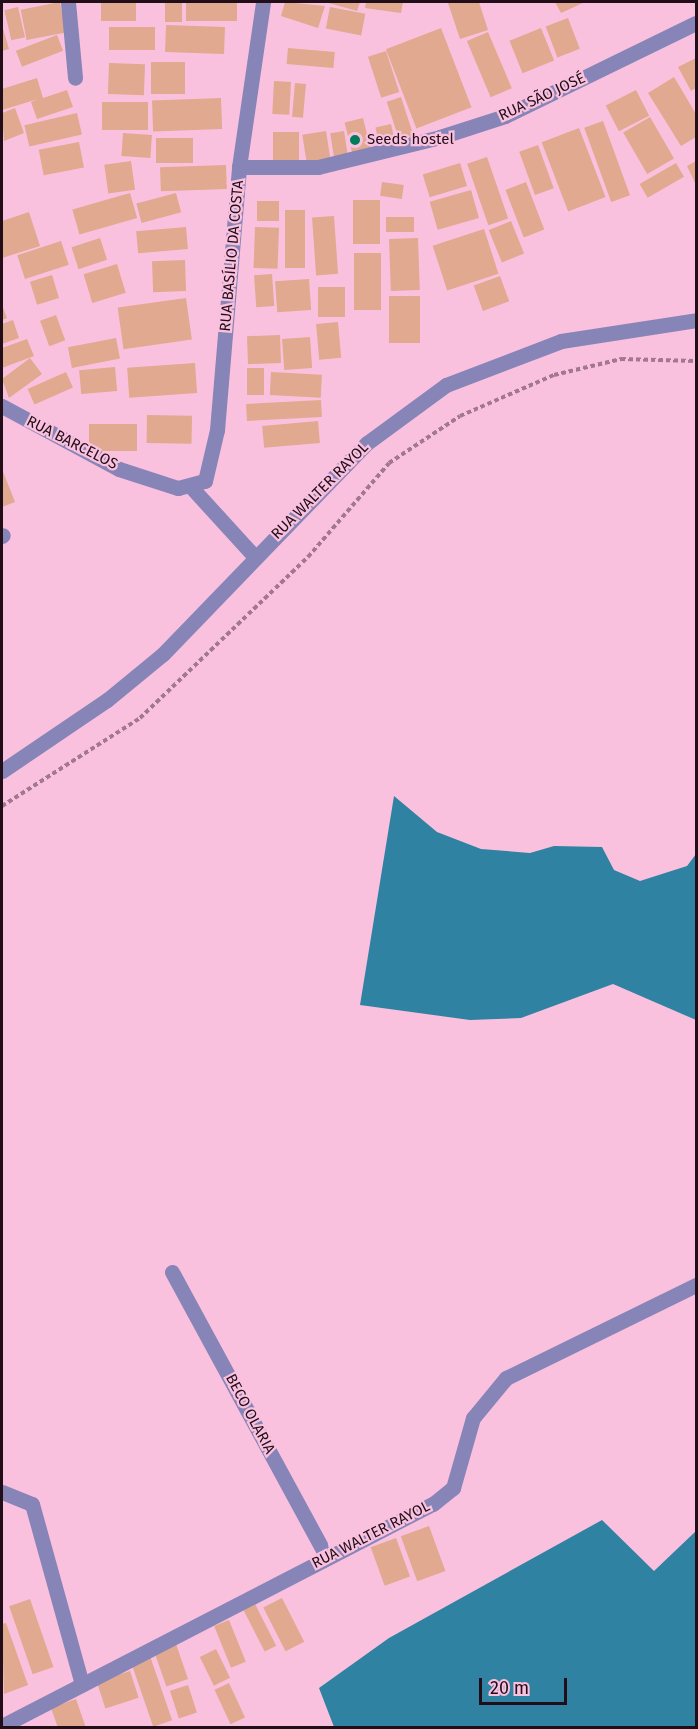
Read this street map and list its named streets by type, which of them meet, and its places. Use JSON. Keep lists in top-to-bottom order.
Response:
{
  "streets": {
    "street": [
      "RUA SÃO JOSÉ",
      "RUA BASÍLIO DA COSTA",
      "RUA BARCELOS",
      "RUA WALTER RAYOL",
      "BECO OLARIA"
    ]
  },
  "crossings": [
    ["RUA SÃO JOSÉ", "RUA BASÍLIO DA COSTA"],
    ["RUA BASÍLIO DA COSTA", "RUA BARCELOS"],
    ["RUA WALTER RAYOL", "BECO OLARIA"]
  ],
  "places": ["Seeds hostel"],
  "scale_bar": "20 m"
}
